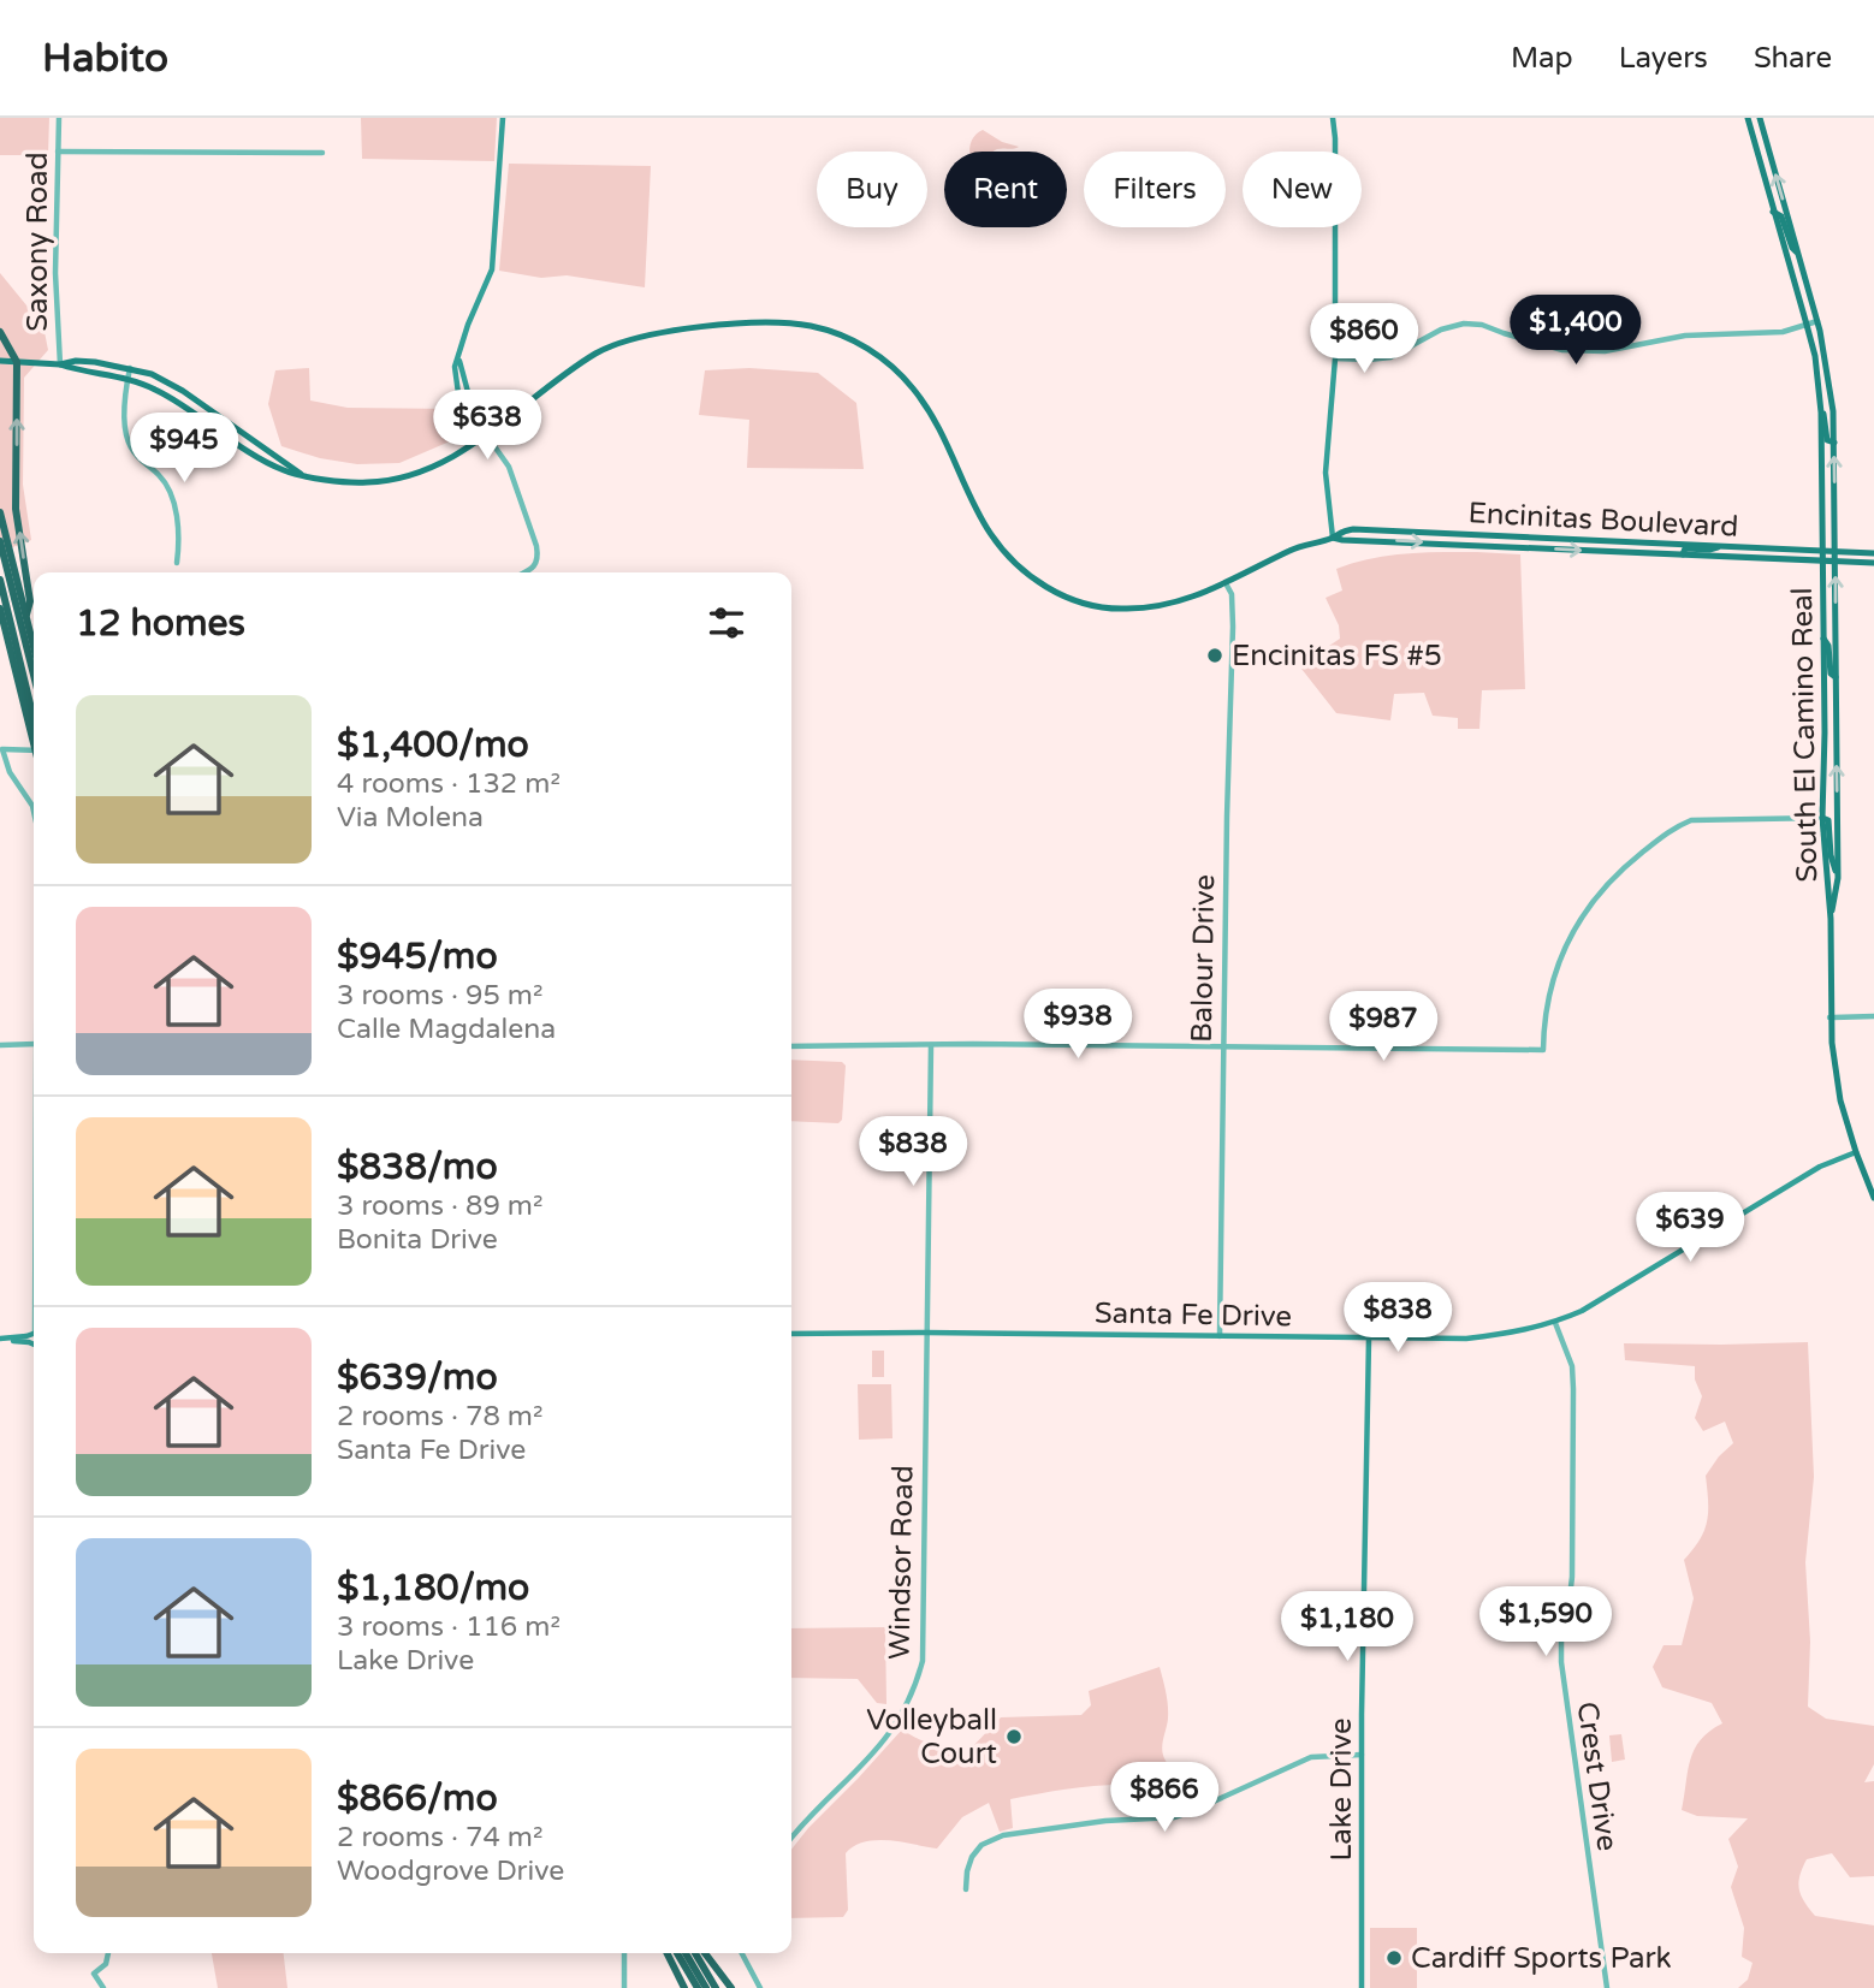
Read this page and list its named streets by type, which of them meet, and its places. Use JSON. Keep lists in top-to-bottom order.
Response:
{
  "streets": {
    "main road": [
      "Encinitas Boulevard",
      "South El Camino Real",
      "Santa Fe Drive",
      "Lake Drive"
    ],
    "street": [
      "Saxony Road",
      "Balour Drive",
      "Windsor Road",
      "Crest Drive"
    ]
  },
  "crossings": [
    ["Saxony Road", "Encinitas Boulevard"],
    ["Encinitas Boulevard", "South El Camino Real"],
    ["Encinitas Boulevard", "Balour Drive"],
    ["South El Camino Real", "Santa Fe Drive"],
    ["Balour Drive", "Santa Fe Drive"],
    ["Santa Fe Drive", "Windsor Road"],
    ["Santa Fe Drive", "Crest Drive"],
    ["Santa Fe Drive", "Lake Drive"]
  ],
  "places": ["Encinitas FS #5", "Volleyball Court", "Cardiff Sports Park"],
  "page": {
    "header": "Habito",
    "nav": ["Map", "Layers", "Share"],
    "chip": [
      "Buy",
      "Rent",
      "Filters",
      "New"
    ],
    "price": [
      "$1,400",
      "$860",
      "$638",
      "$945",
      "$938",
      "$987",
      "$838",
      "$639",
      "$838",
      "$1,590",
      "$1,180",
      "$866"
    ],
    "heading": "12 homes",
    "list": [
      {
        "name": "$1,400/mo",
        "note": "4 rooms · 132 m² · Via Molena"
      },
      {
        "name": "$945/mo",
        "note": "3 rooms · 95 m² · Calle Magdalena"
      },
      {
        "name": "$838/mo",
        "note": "3 rooms · 89 m² · Bonita Drive"
      },
      {
        "name": "$639/mo",
        "note": "2 rooms · 78 m² · Santa Fe Drive"
      },
      {
        "name": "$1,180/mo",
        "note": "3 rooms · 116 m² · Lake Drive"
      },
      {
        "name": "$866/mo",
        "note": "2 rooms · 74 m² · Woodgrove Drive"
      }
    ]
  }
}
